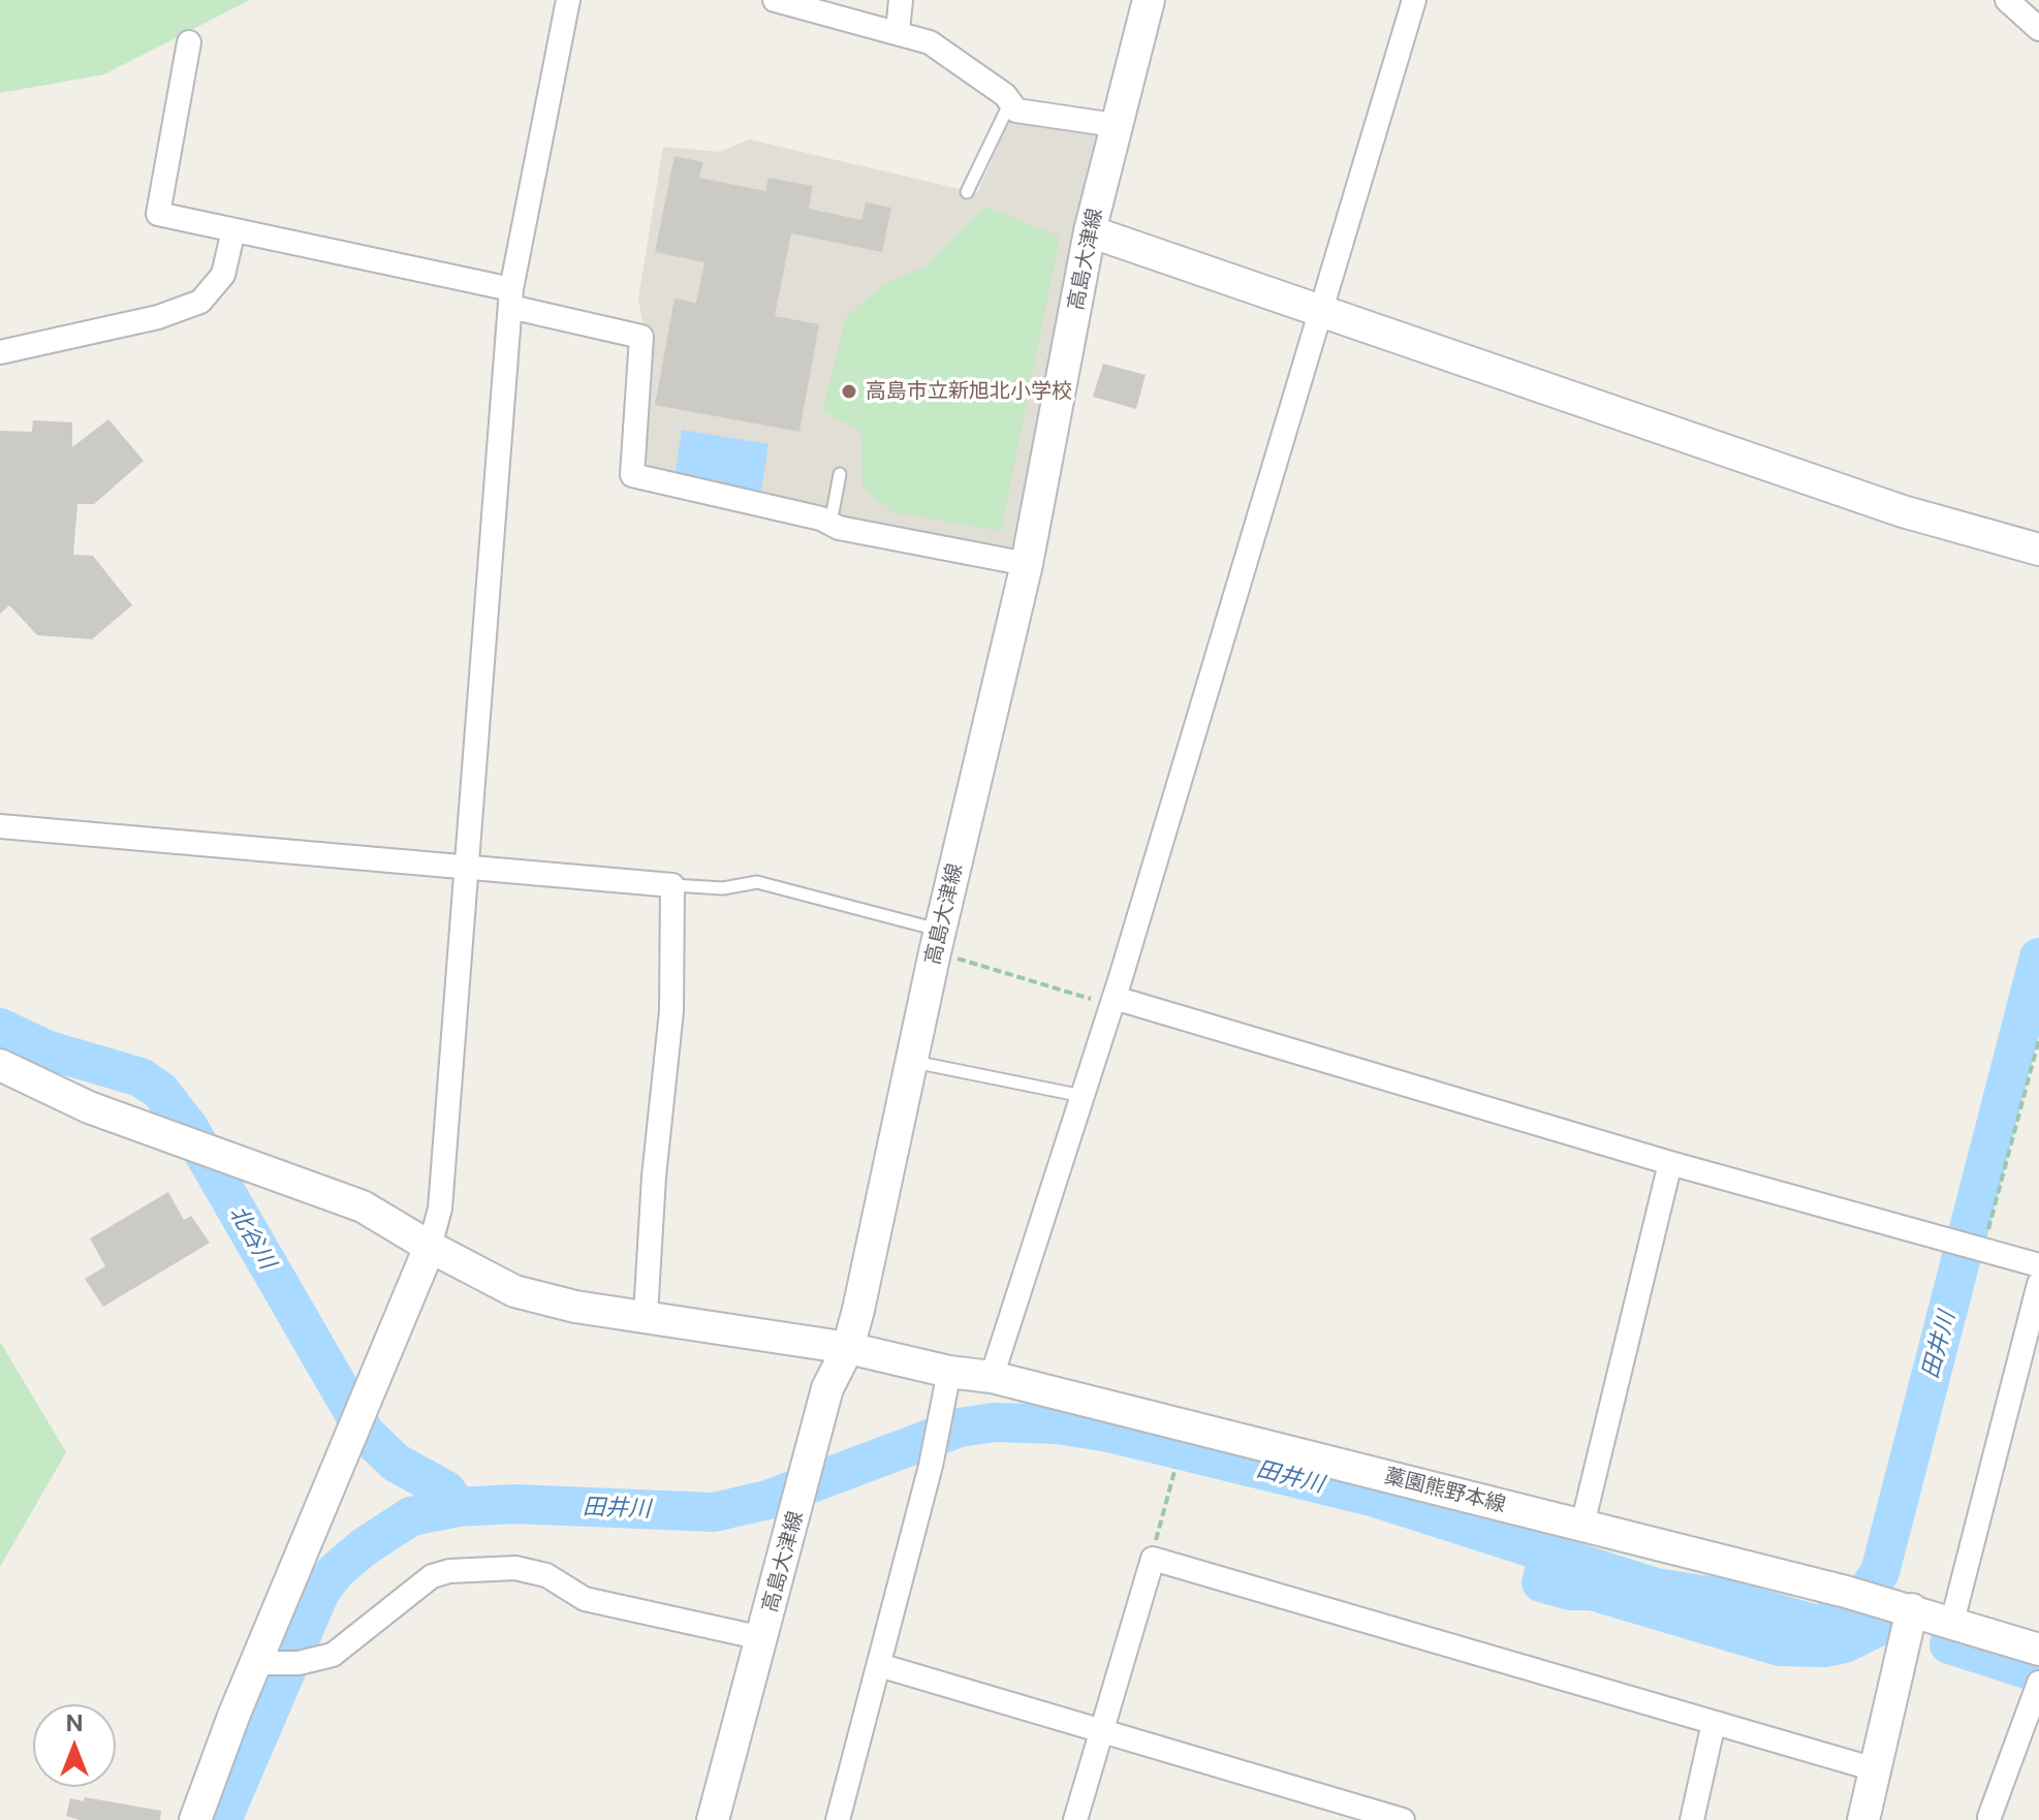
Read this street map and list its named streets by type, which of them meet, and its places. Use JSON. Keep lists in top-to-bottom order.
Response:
{
  "streets": {
    "main road": ["高島大津線", "藁園熊野本線"]
  },
  "crossings": [
    ["高島大津線", "藁園熊野本線"]
  ],
  "water": ["北谷川", "田井川"],
  "places": ["高島市立新旭北小学校"],
  "north": "top"
}
